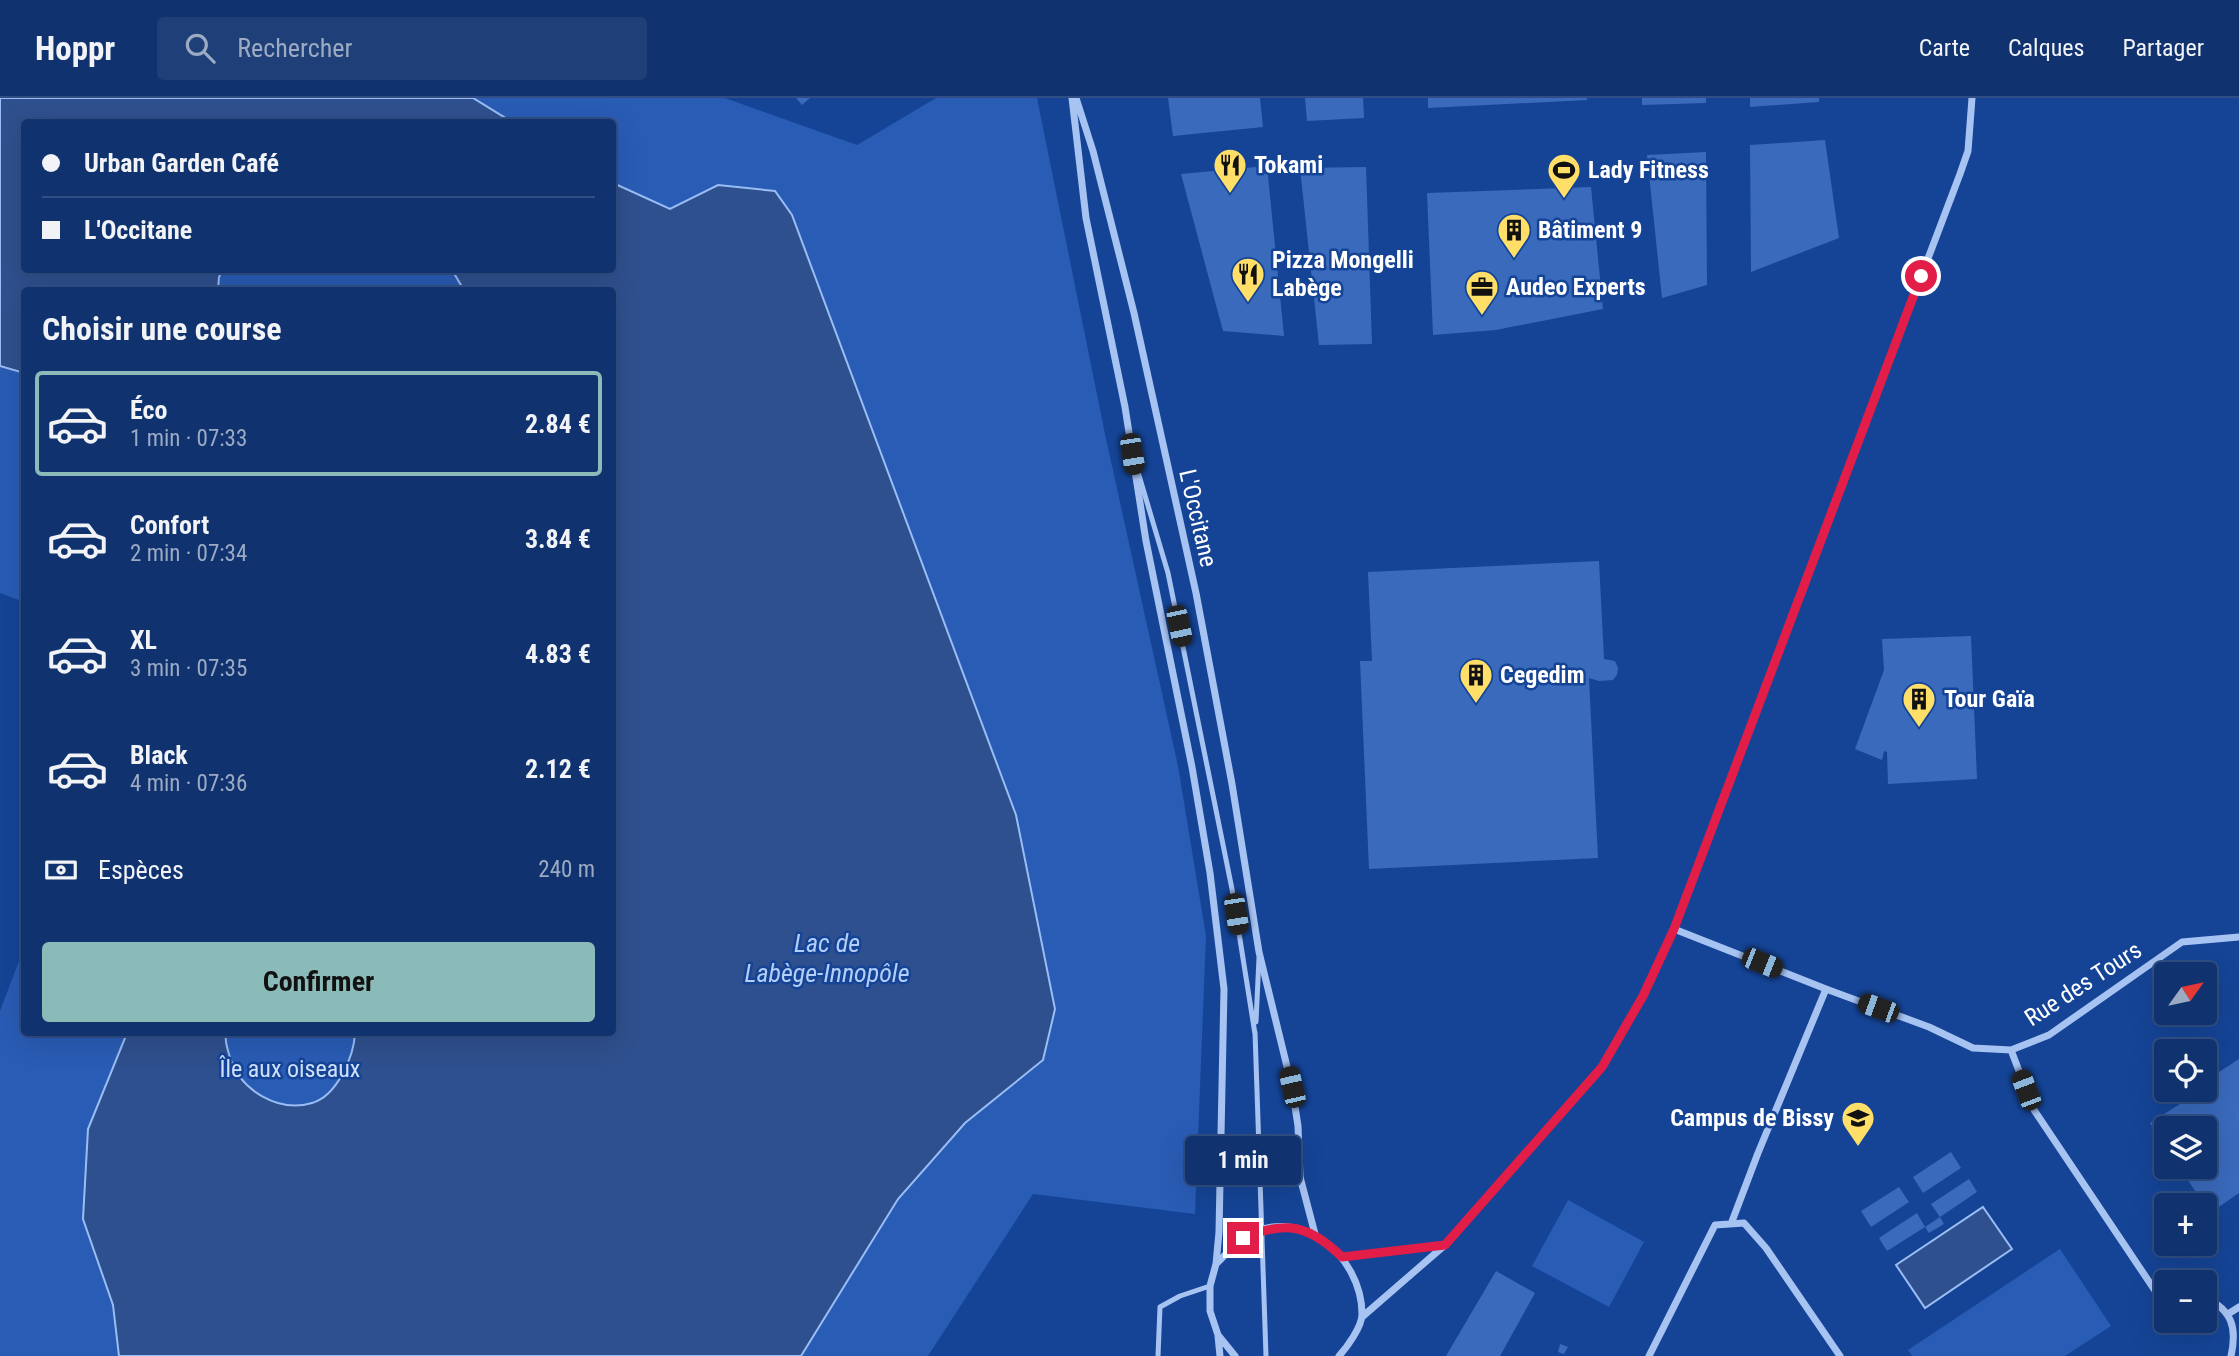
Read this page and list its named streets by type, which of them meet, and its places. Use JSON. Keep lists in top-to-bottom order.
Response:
{
  "streets": {
    "street": ["L'Occitane", "Rue des Tours"]
  },
  "water": ["Lac de Labège-Innopôle"],
  "parks": ["Île aux oiseaux"],
  "places": {
    "restaurant": ["Tokami", "Pizza Mongelli Labège"],
    "sports": ["Lady Fitness"],
    "building": ["Bâtiment 9", "Cegedim", "Tour Gaïa"],
    "office": ["Audeo Experts"],
    "school or university": ["Campus de Bissy"]
  },
  "north": "top right",
  "page": {
    "header": "Hoppr",
    "search": "Rechercher",
    "nav": ["Carte", "Calques", "Partager"],
    "banner": ["Urban Garden Café", "L'Occitane"],
    "heading": "Choisir une course",
    "list": [
      {
        "name": "Éco",
        "note": "1 min · 07:33",
        "value": "2.84 €"
      },
      {
        "name": "Confort",
        "note": "2 min · 07:34",
        "value": "3.84 €"
      },
      {
        "name": "XL",
        "note": "3 min · 07:35",
        "value": "4.83 €"
      },
      {
        "name": "Black",
        "note": "4 min · 07:36",
        "value": "2.12 €"
      }
    ],
    "pay": ["Espèces", "240 m"],
    "buttons": "Confirmer",
    "map_buttons": ["+", "−"],
    "bubble": "1 min"
  }
}
